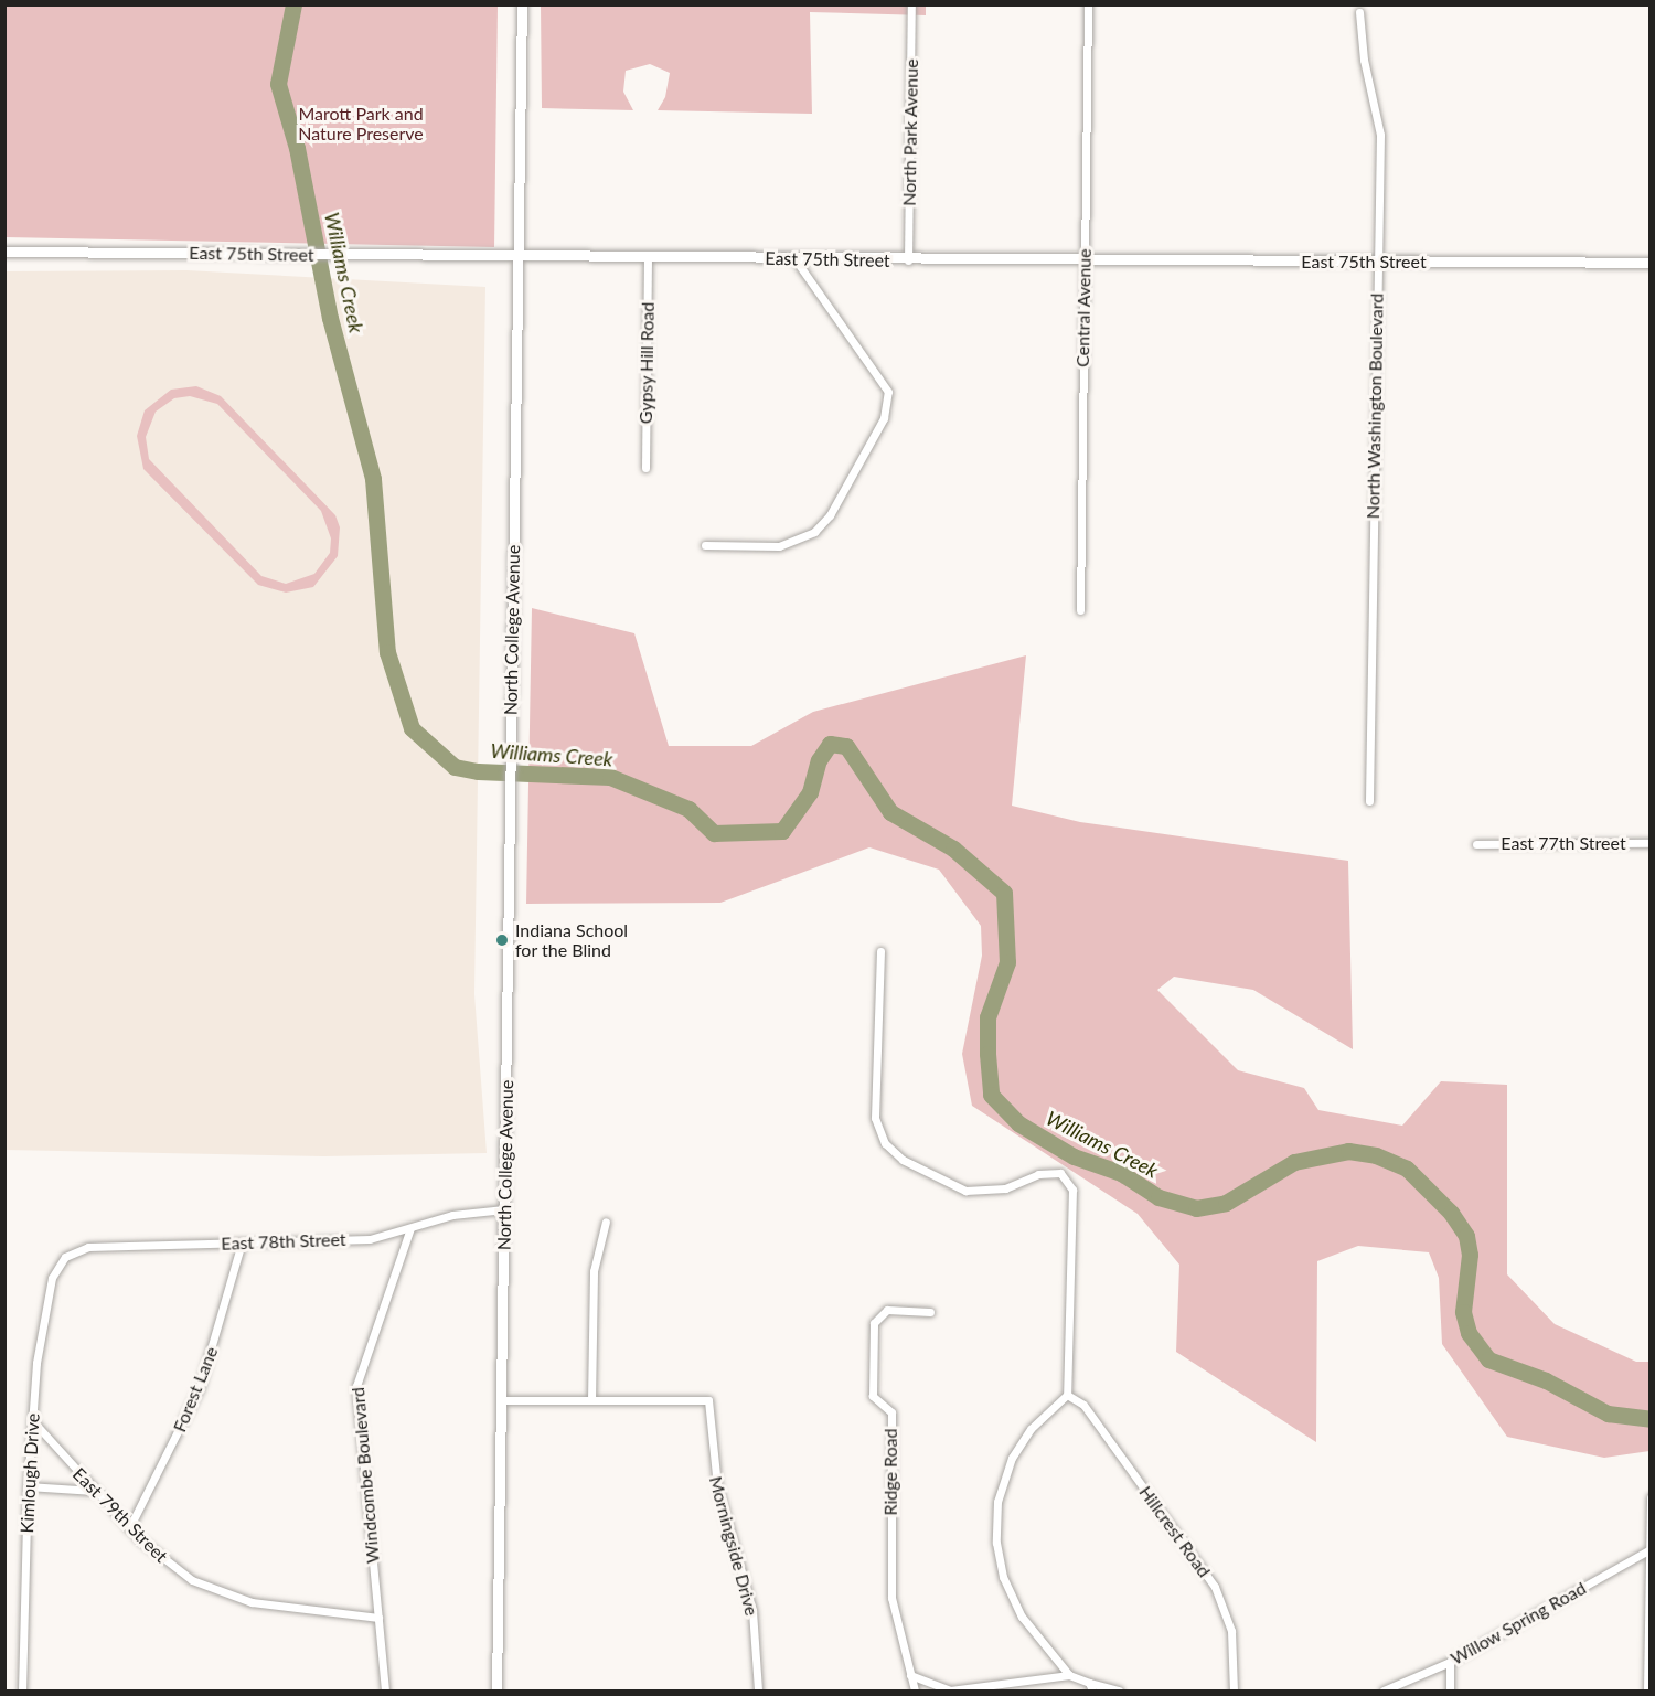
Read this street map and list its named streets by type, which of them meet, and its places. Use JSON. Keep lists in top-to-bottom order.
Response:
{
  "streets": {
    "main road": ["East 75th Street", "North College Avenue"],
    "street": [
      "North Park Avenue",
      "Central Avenue",
      "Gypsy Hill Road",
      "North Washington Boulevard",
      "East 77th Street",
      "East 78th Street",
      "Forest Lane",
      "Ridge Road",
      "Kimlough Drive",
      "Windcombe Boulevard",
      "East 79th Street",
      "Hillcrest Road",
      "Morningside Drive",
      "Willow Spring Road"
    ]
  },
  "crossings": [
    ["North Park Avenue", "East 75th Street"],
    ["East 75th Street", "Central Avenue"],
    ["East 75th Street", "Gypsy Hill Road"],
    ["East 75th Street", "North Washington Boulevard"],
    ["East 75th Street", "North College Avenue"],
    ["North College Avenue", "East 78th Street"],
    ["East 78th Street", "Forest Lane"],
    ["East 78th Street", "Kimlough Drive"],
    ["East 78th Street", "Windcombe Boulevard"],
    ["Forest Lane", "East 79th Street"],
    ["Kimlough Drive", "East 79th Street"],
    ["Windcombe Boulevard", "East 79th Street"]
  ],
  "water": ["Williams Creek"],
  "parks": ["Marott Park and Nature Preserve"],
  "places": ["Indiana School for the Blind"]
}
